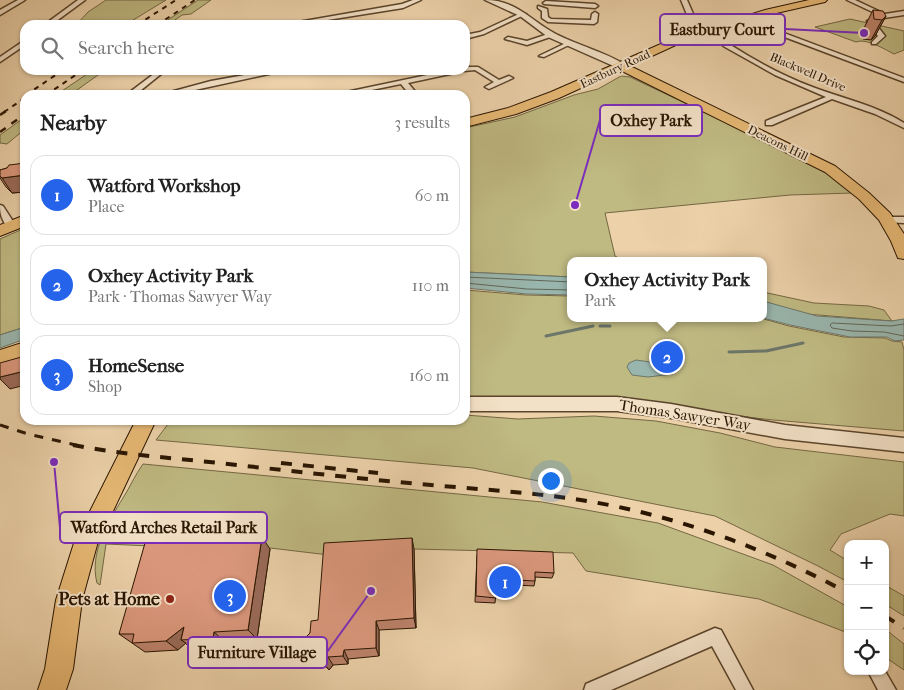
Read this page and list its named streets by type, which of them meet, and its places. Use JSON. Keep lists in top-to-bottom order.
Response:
{
  "streets": {
    "main road": ["Eastbury Road", "Deacons Hill"],
    "street": ["Blackwell Drive", "Thomas Sawyer Way"]
  },
  "crossings": [
    ["Eastbury Road", "Blackwell Drive"],
    ["Eastbury Road", "Deacons Hill"]
  ],
  "places": [
    "Eastbury Court",
    "Oxhey Park",
    "Watford Arches Retail Park",
    "Furniture Village",
    "Pets at Home"
  ],
  "page": {
    "search": "Search here",
    "heading": ["Nearby", "3 results"],
    "list": [
      {
        "mark": "1",
        "name": "Watford Workshop",
        "note": "Place",
        "value": "60 m"
      },
      {
        "mark": "2",
        "name": "Oxhey Activity Park",
        "note": "Park · Thomas Sawyer Way",
        "value": "110 m"
      },
      {
        "mark": "3",
        "name": "HomeSense",
        "note": "Shop",
        "value": "160 m"
      }
    ],
    "popup": ["Oxhey Activity Park", "Park"],
    "pins": ["2", "1", "3"],
    "map_buttons": ["+", "−"]
  }
}
